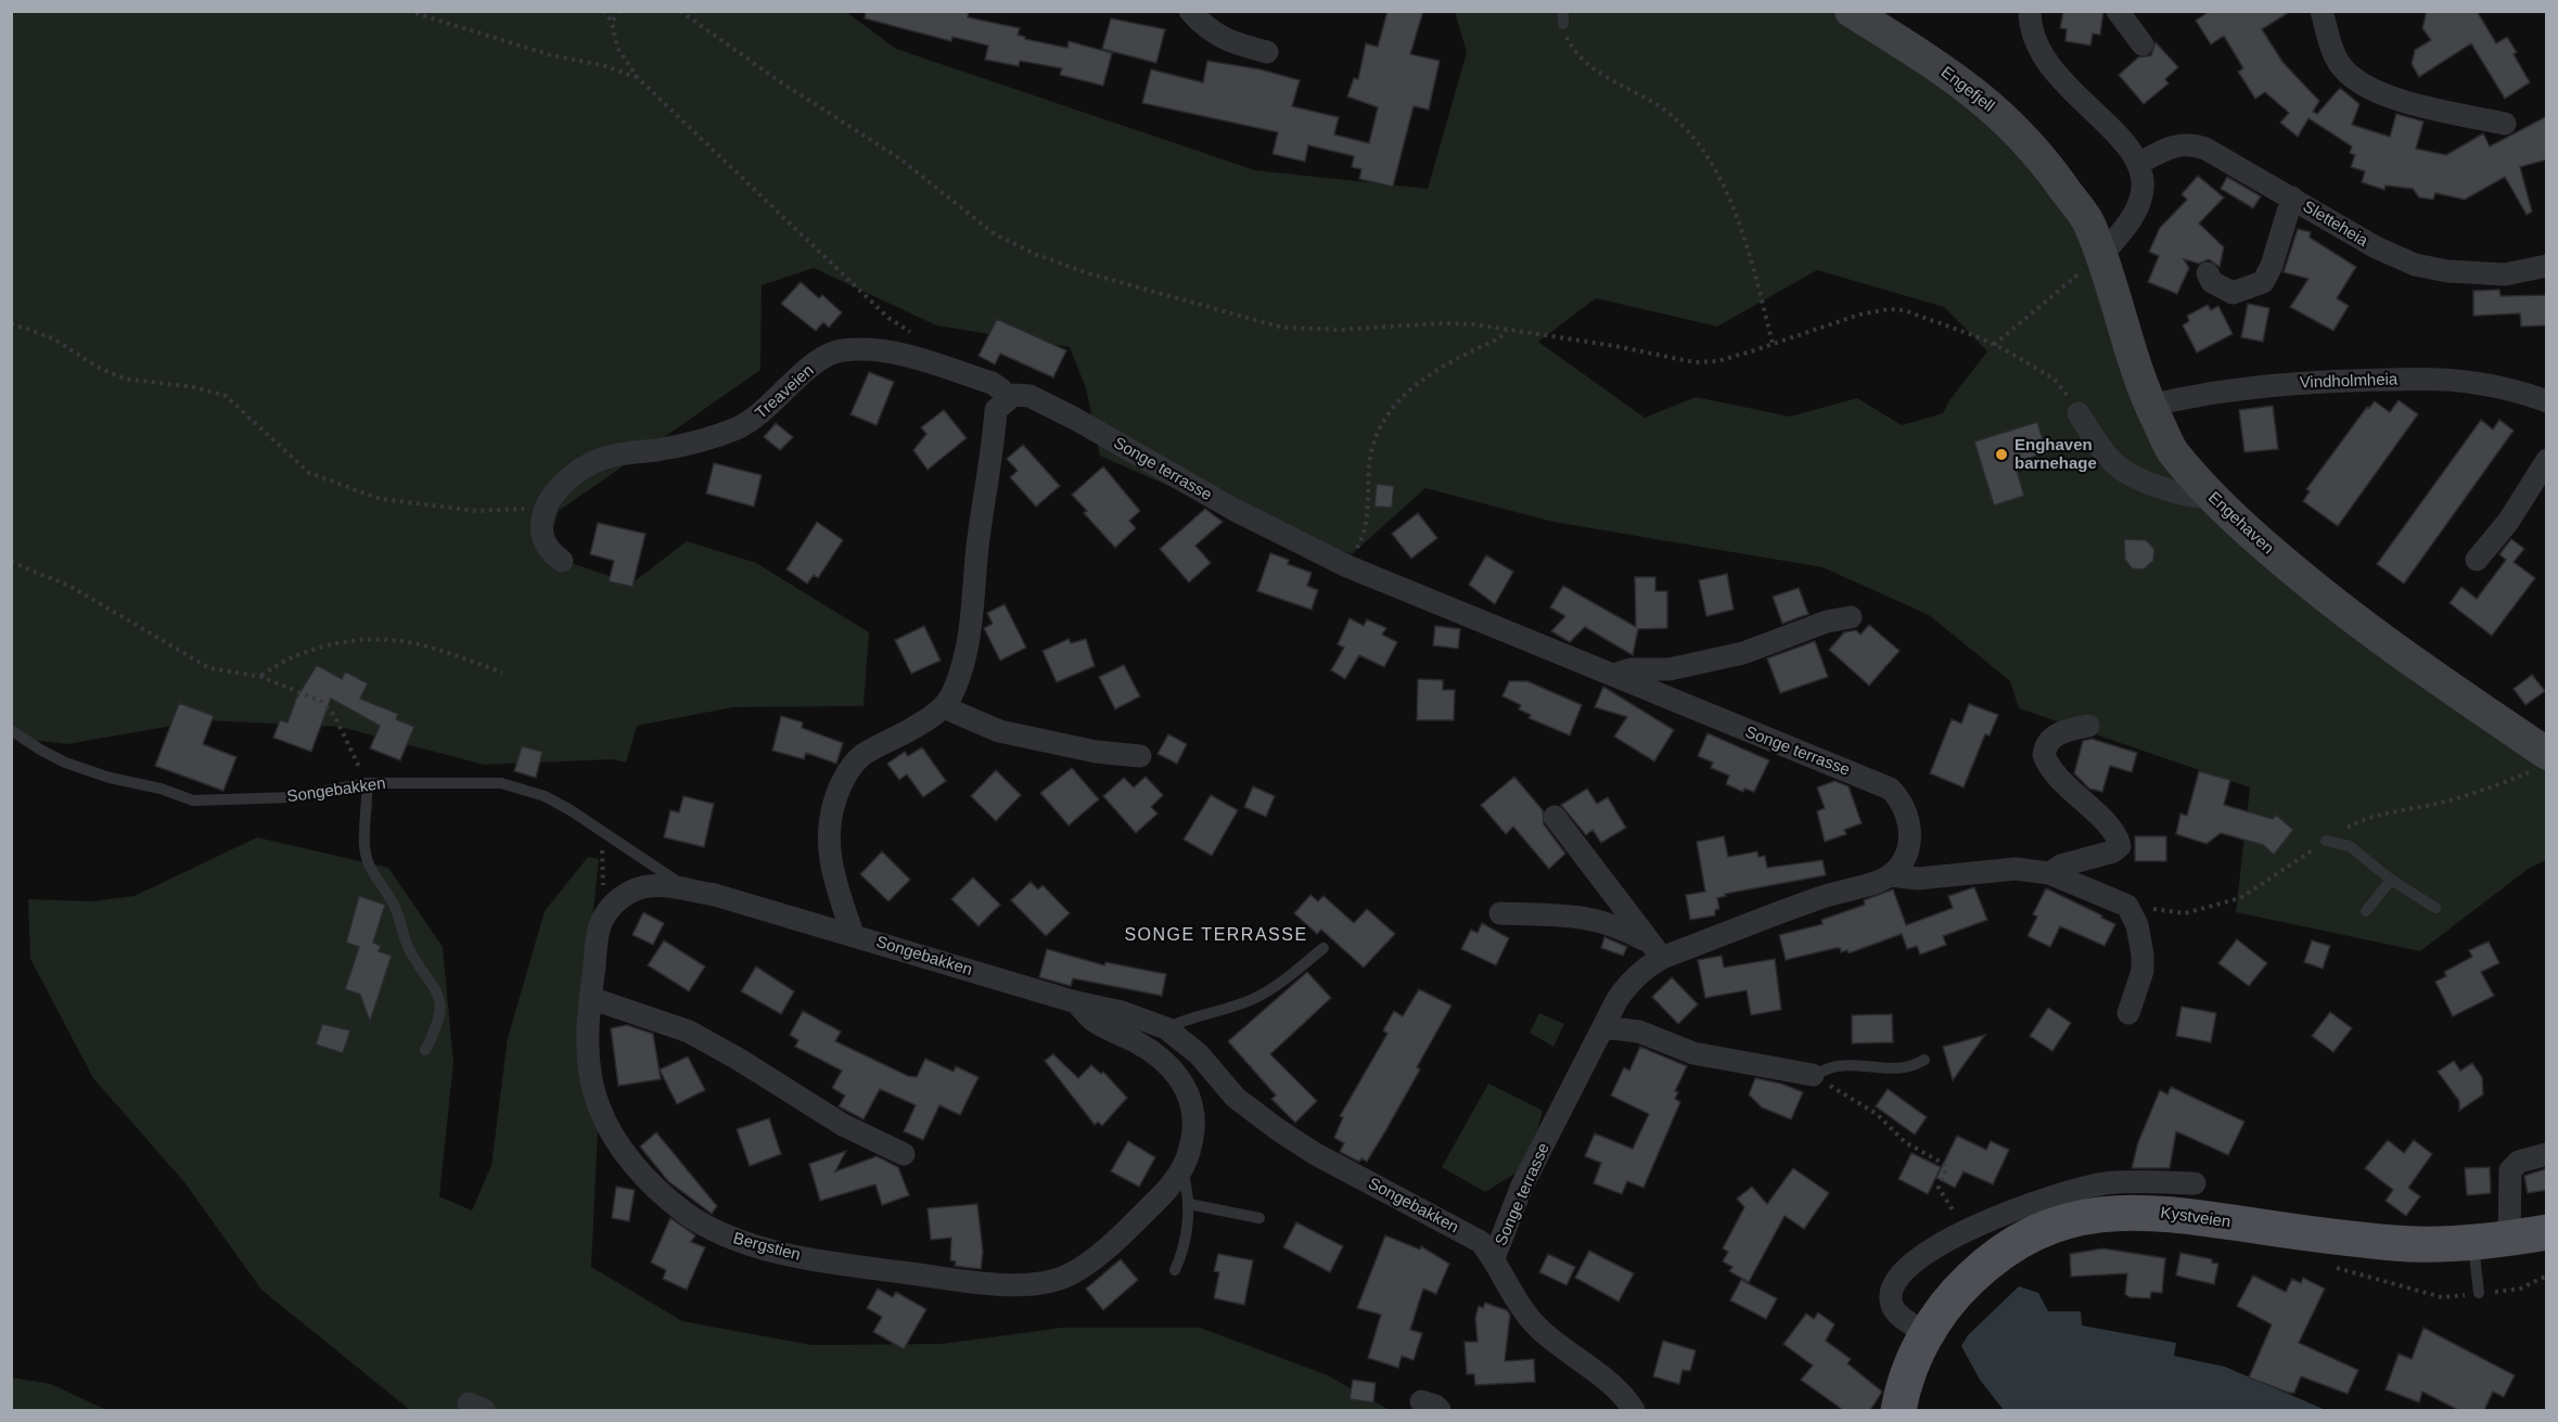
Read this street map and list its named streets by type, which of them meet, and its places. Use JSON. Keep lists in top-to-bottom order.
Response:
{
  "streets": {
    "main road": ["Kystveien"],
    "street": [
      "Engefjell",
      "Sletteheia",
      "Vindholmheia",
      "Treaveien",
      "Songe terrasse",
      "Engehaven",
      "Songebakken",
      "Bergstien"
    ]
  },
  "crossings": [
    ["Engefjell", "Engehaven"],
    ["Vindholmheia", "Engehaven"],
    ["Treaveien", "Songe terrasse"],
    ["Songe terrasse", "Songebakken"],
    ["Songebakken", "Bergstien"]
  ],
  "districts": ["SONGE TERRASSE"],
  "places": ["Enghaven barnehage"]
}
